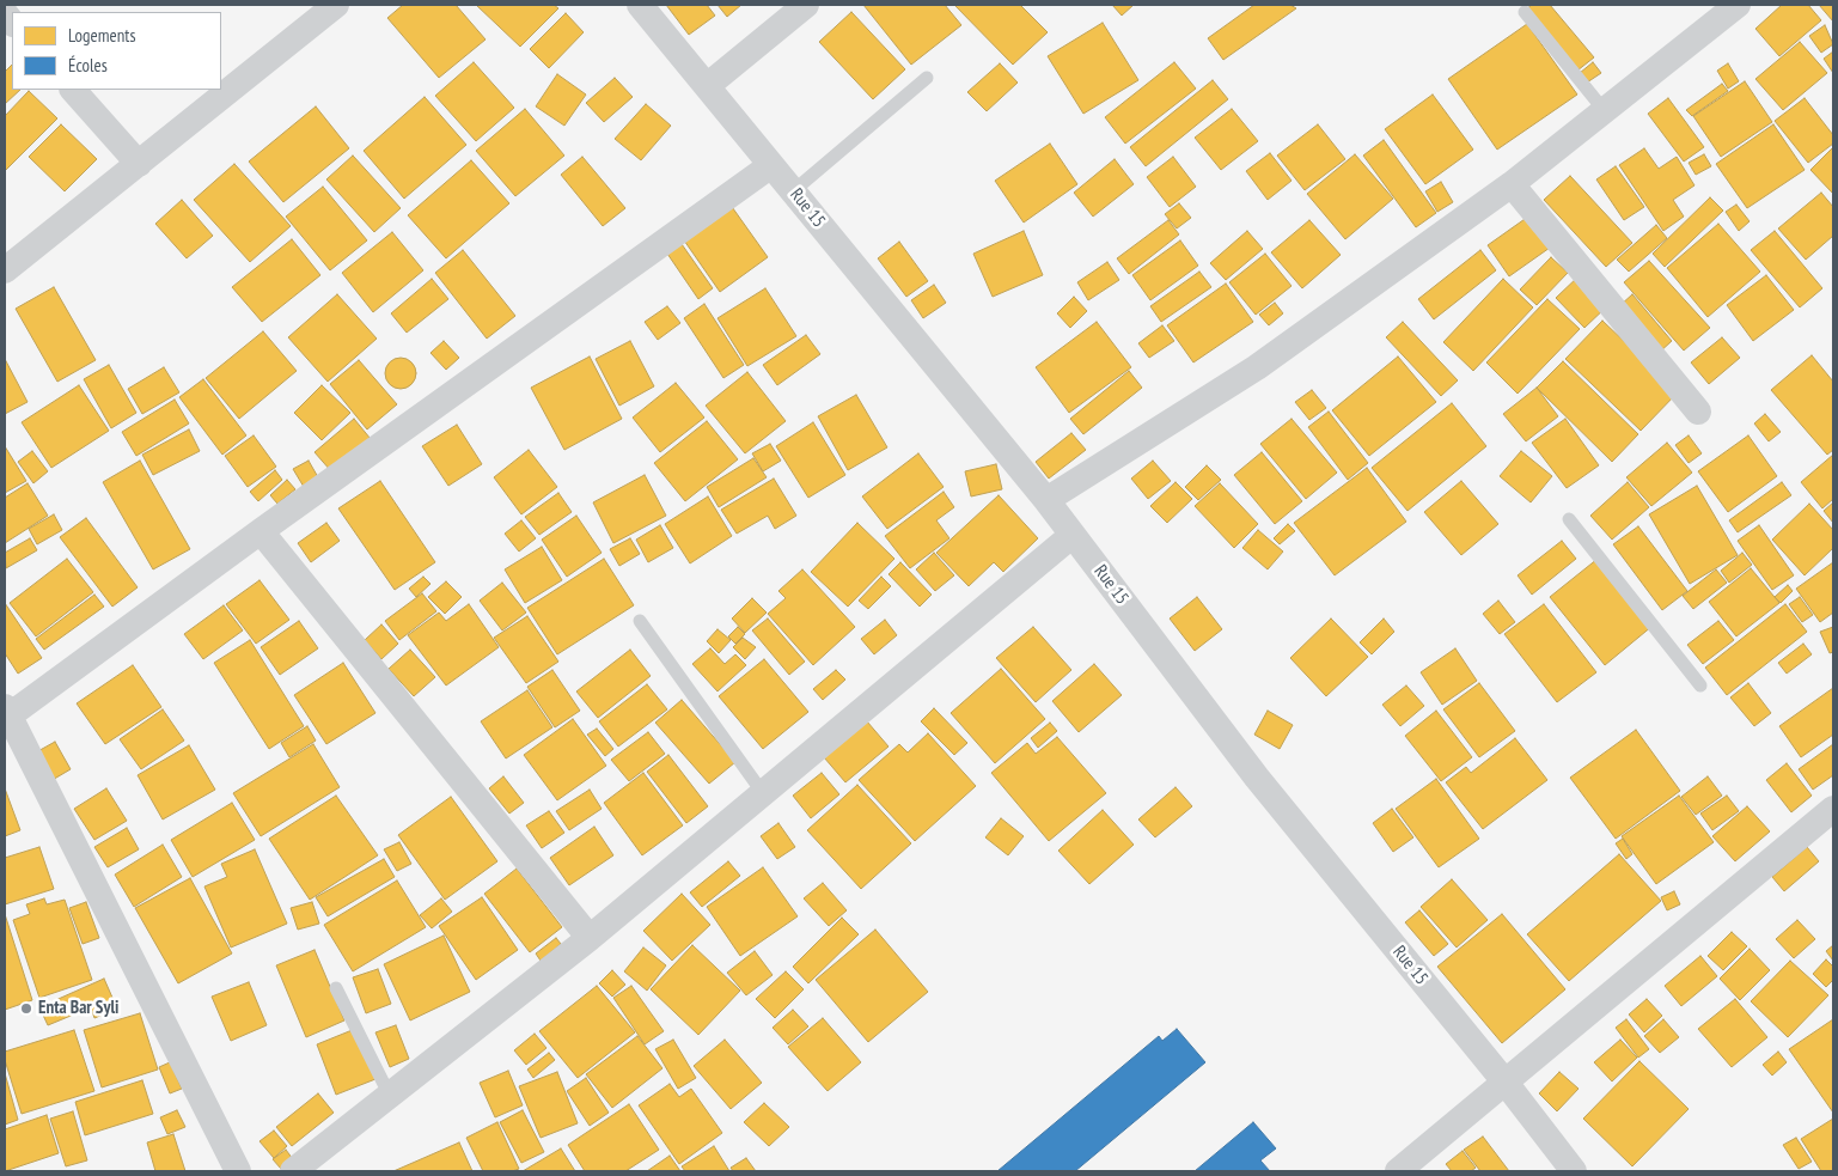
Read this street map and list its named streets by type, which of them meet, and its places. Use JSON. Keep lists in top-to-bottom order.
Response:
{
  "streets": {
    "street": ["Rue 15"]
  },
  "places": ["Enta Bar Syli"],
  "legend": ["Logements", "Écoles"]
}
